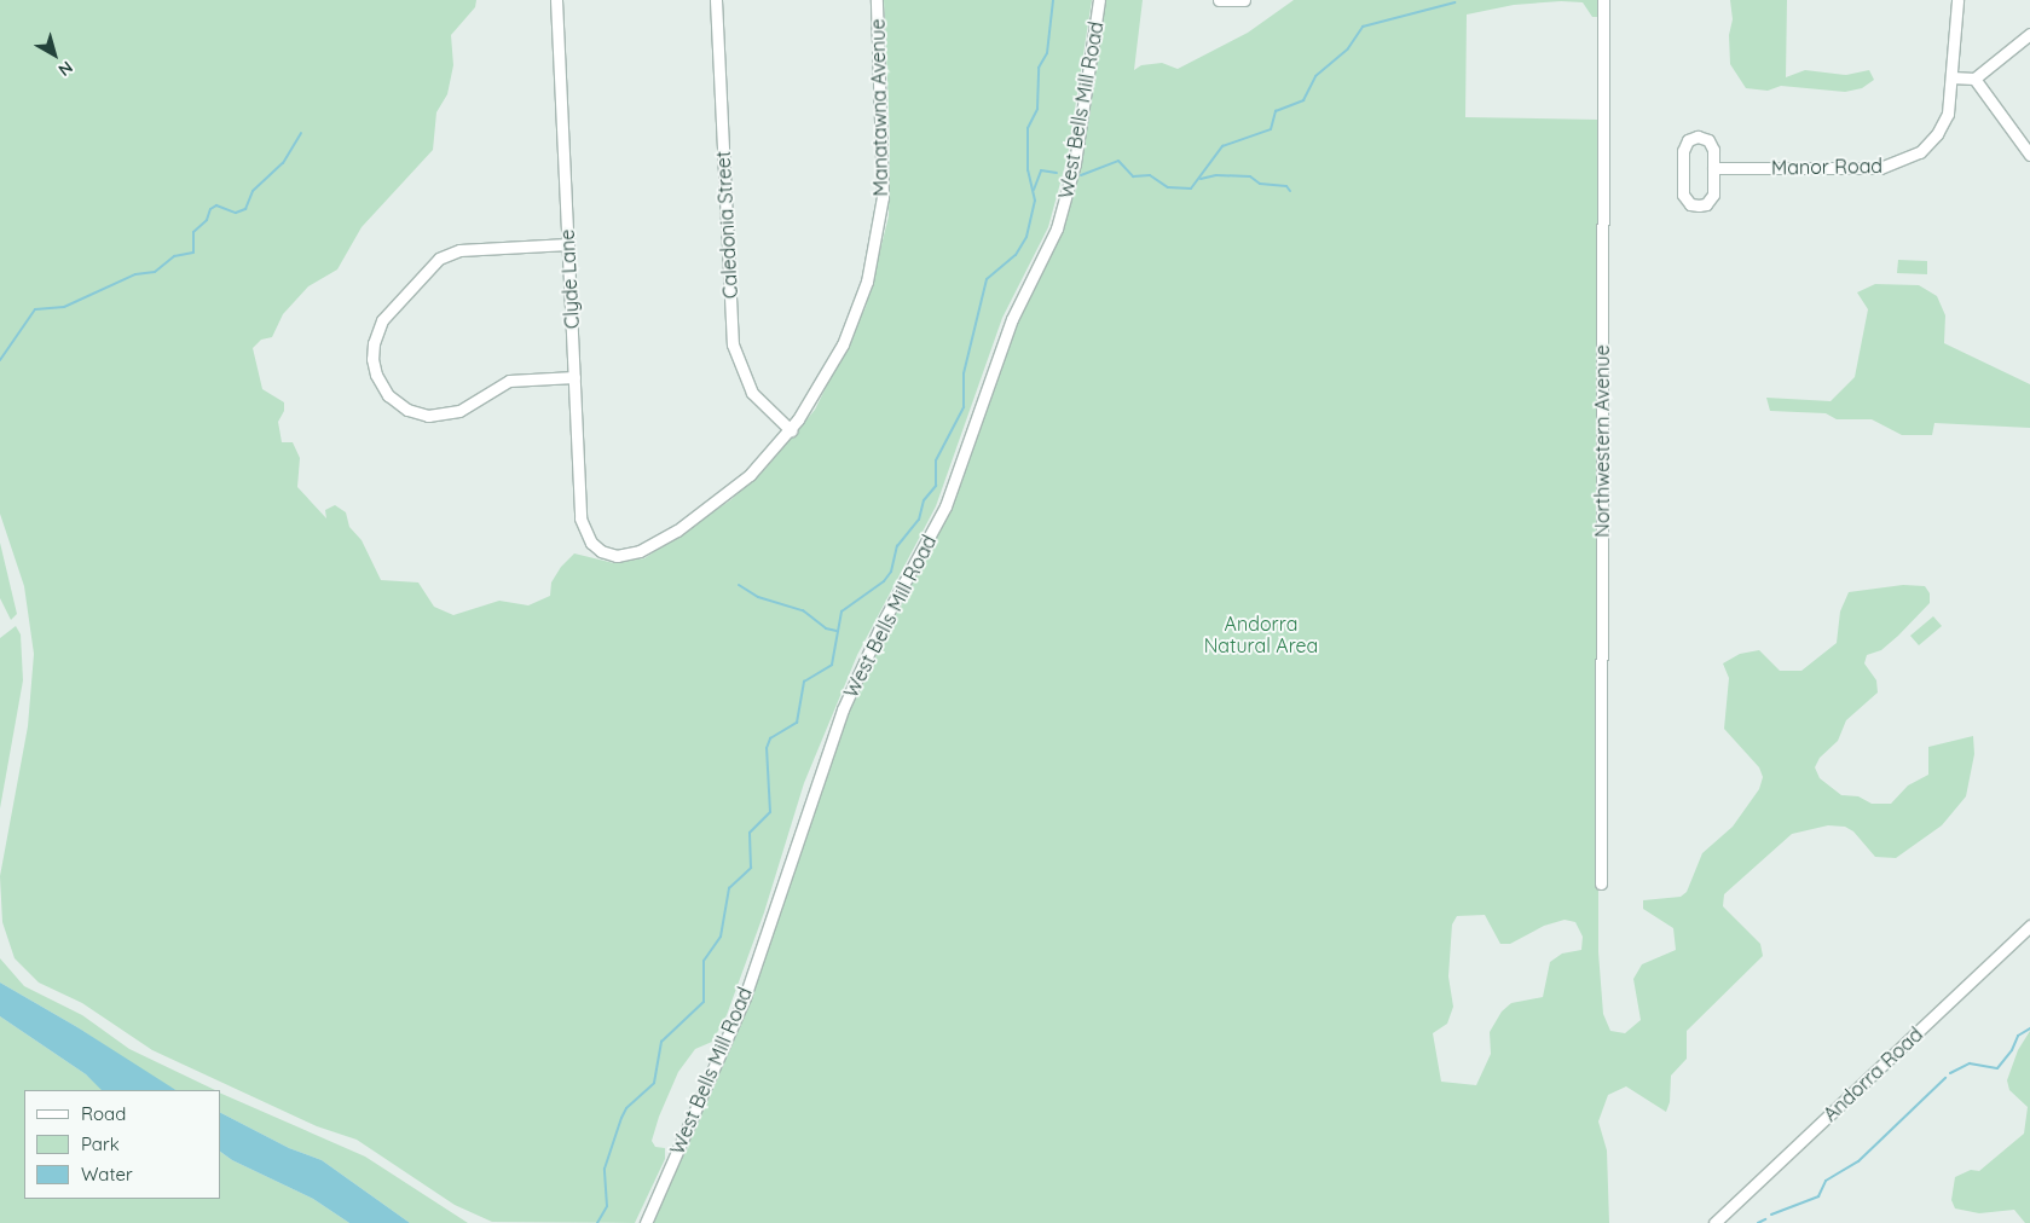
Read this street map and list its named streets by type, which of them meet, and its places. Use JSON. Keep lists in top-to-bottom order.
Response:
{
  "streets": {
    "street": [
      "Manatawna Avenue",
      "West Bells Mill Road",
      "Manor Road",
      "Caledonia Street",
      "Clyde Lane",
      "Northwestern Avenue",
      "Andorra Road"
    ]
  },
  "crossings": [
    ["Manatawna Avenue", "Caledonia Street"],
    ["Manatawna Avenue", "Clyde Lane"]
  ],
  "parks": ["Andorra Natural Area"],
  "legend": ["Road", "Park", "Water"],
  "north": "bottom right"
}
